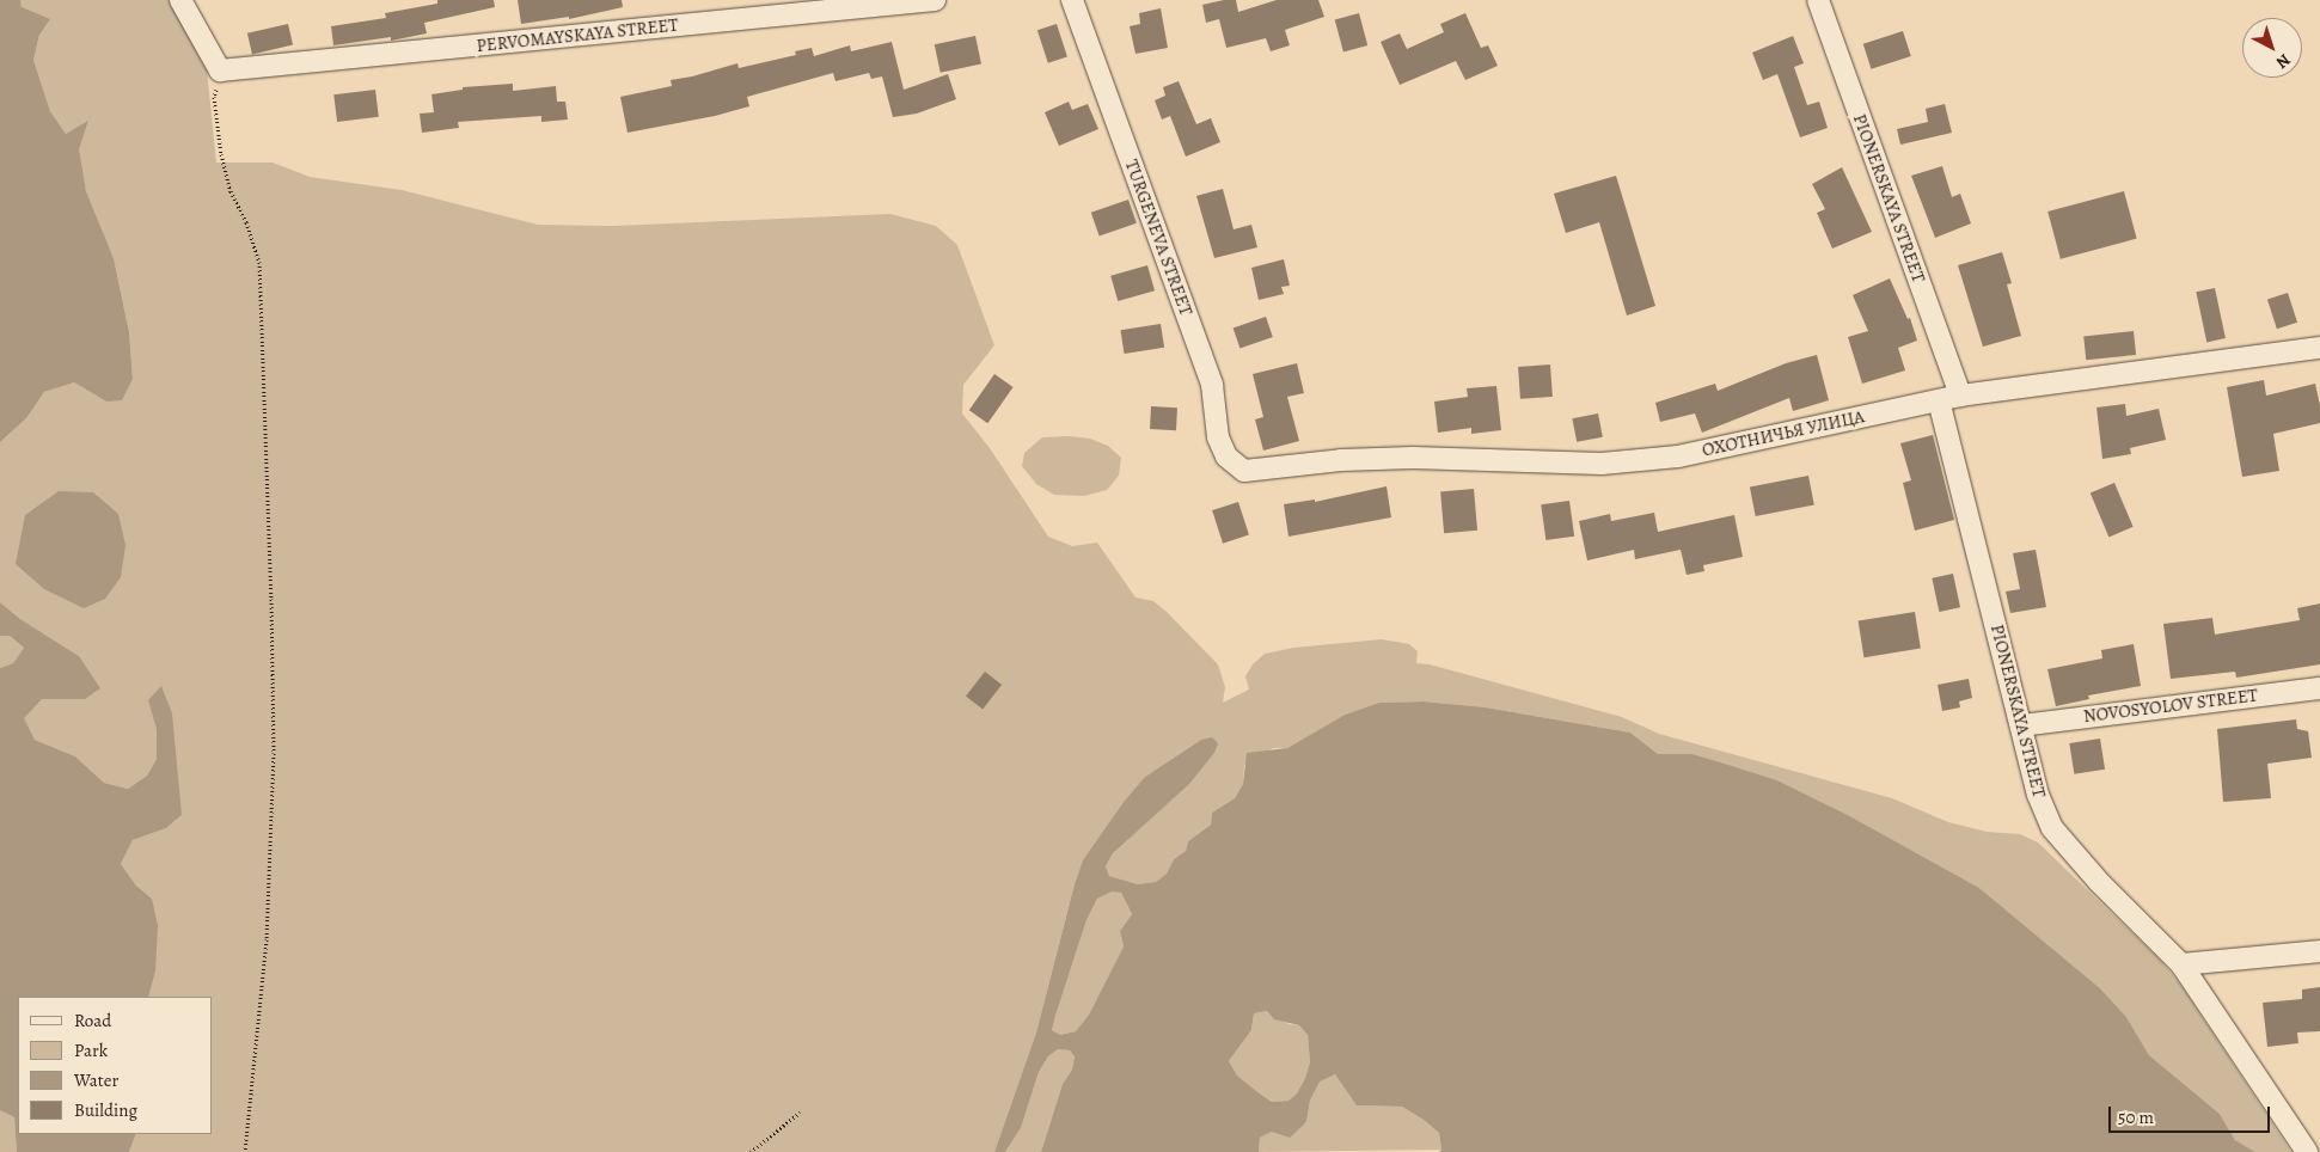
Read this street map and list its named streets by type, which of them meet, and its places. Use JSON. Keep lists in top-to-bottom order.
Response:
{
  "streets": {
    "street": [
      "PERVOMAYSKAYA STREET",
      "PIONERSKAYA STREET",
      "TURGENEVA STREET",
      "ОХОТНИЧЬЯ УЛИЦА",
      "NOVOSYOLOV STREET"
    ]
  },
  "crossings": [
    ["PIONERSKAYA STREET", "ОХОТНИЧЬЯ УЛИЦА"],
    ["PIONERSKAYA STREET", "NOVOSYOLOV STREET"],
    ["TURGENEVA STREET", "ОХОТНИЧЬЯ УЛИЦА"]
  ],
  "legend": [
    "Road",
    "Park",
    "Water",
    "Building"
  ],
  "scale_bar": "50 m",
  "north": "bottom right"
}
